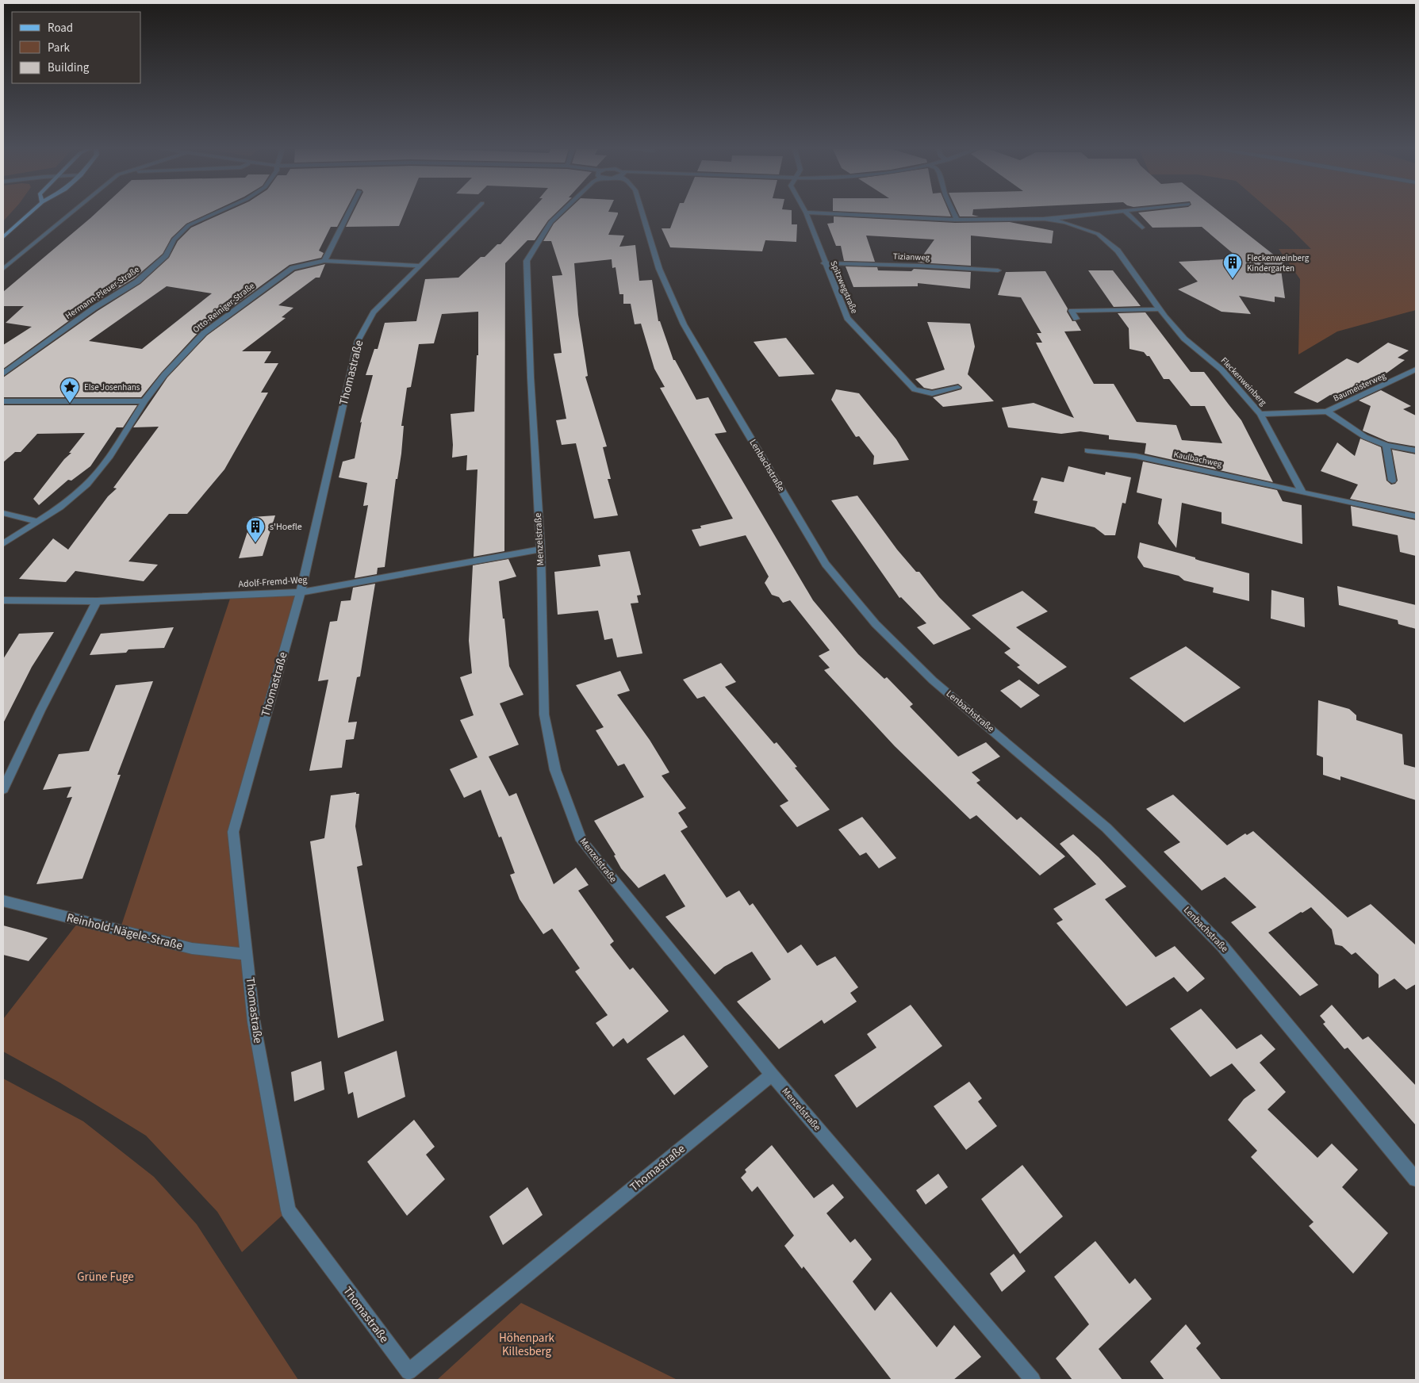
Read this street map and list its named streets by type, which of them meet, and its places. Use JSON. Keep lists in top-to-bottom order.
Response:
{
  "streets": {
    "street": [
      "Tizianweg",
      "Spitzwegstraße",
      "Hermann-Pleuer-Straße",
      "Otto-Reiniger-Straße",
      "Thomastraße",
      "Fleckenweinberg",
      "Baumeisterweg",
      "Kaulbachweg",
      "Lenbachstraße",
      "Menzelstraße",
      "Adolf-Fremd-Weg",
      "Reinhold-Nägele-Straße"
    ]
  },
  "crossings": [
    ["Tizianweg", "Spitzwegstraße"],
    ["Otto-Reiniger-Straße", "Thomastraße"],
    ["Thomastraße", "Menzelstraße"],
    ["Thomastraße", "Adolf-Fremd-Weg"],
    ["Thomastraße", "Reinhold-Nägele-Straße"],
    ["Fleckenweinberg", "Baumeisterweg"],
    ["Fleckenweinberg", "Kaulbachweg"],
    ["Menzelstraße", "Adolf-Fremd-Weg"]
  ],
  "parks": ["Grüne Fuge", "Höhenpark Killesberg"],
  "places": {
    "building": ["Fleckenweinberg Kindergarten", "s'Hoefle"],
    "place": ["Else Josenhans"]
  },
  "legend": ["Road", "Park", "Building"]
}
